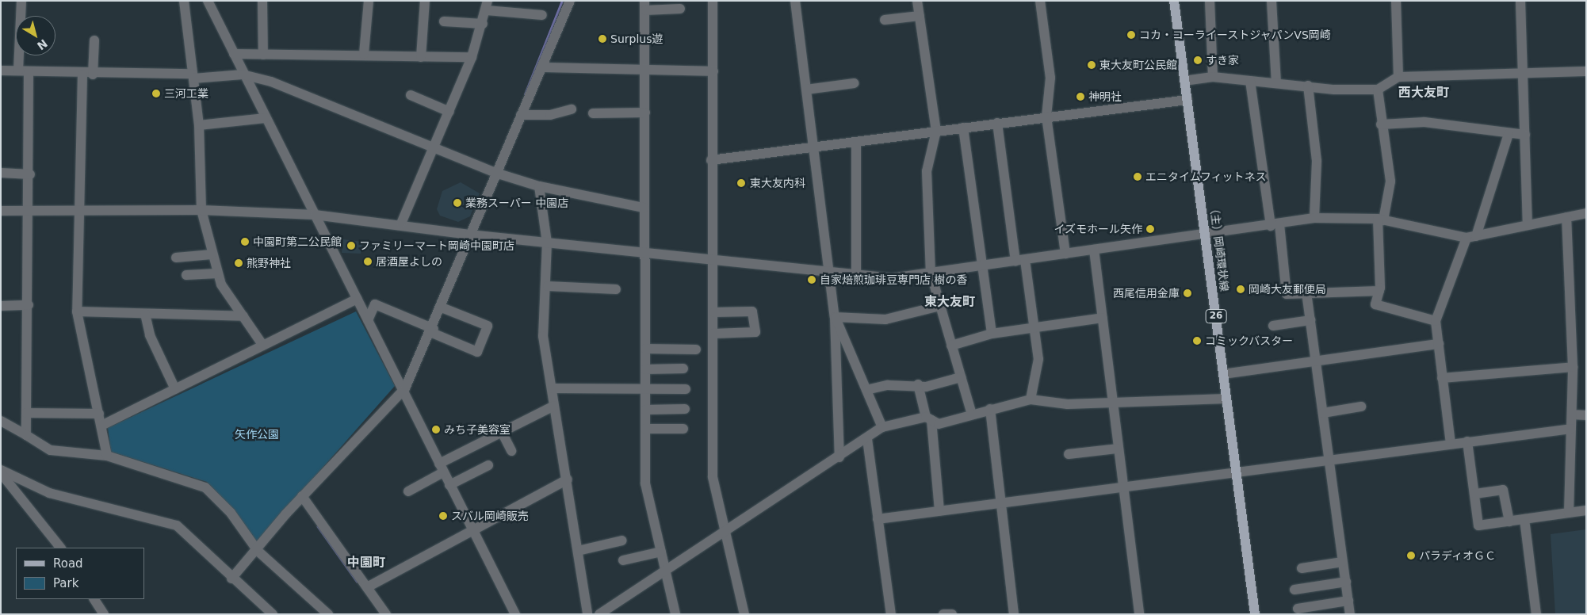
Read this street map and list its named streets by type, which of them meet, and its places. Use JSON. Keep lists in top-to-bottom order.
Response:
{
  "streets": {
    "main road": ["（主）岡崎環状線", "26"]
  },
  "districts": ["西大友町", "東大友町", "中園町"],
  "parks": ["矢作公園"],
  "places": [
    "コカ・コーライーストジャパンVS岡崎",
    "Surplus遊",
    "すき家",
    "東大友町公民館",
    "三河工業",
    "神明社",
    "エニタイムフィットネス",
    "東大友内科",
    "業務スーパー 中園店",
    "イズモホール矢作",
    "中園町第二公民館",
    "ファミリーマート岡崎中園町店",
    "居酒屋よしの",
    "熊野神社",
    "自家焙煎珈琲豆専門店 樹の香",
    "岡崎大友郵便局",
    "西尾信用金庫",
    "コミックバスター",
    "みち子美容室",
    "スバル岡崎販売",
    "パラディオＧＣ"
  ],
  "legend": ["Road", "Park"],
  "north": "bottom right"
}
